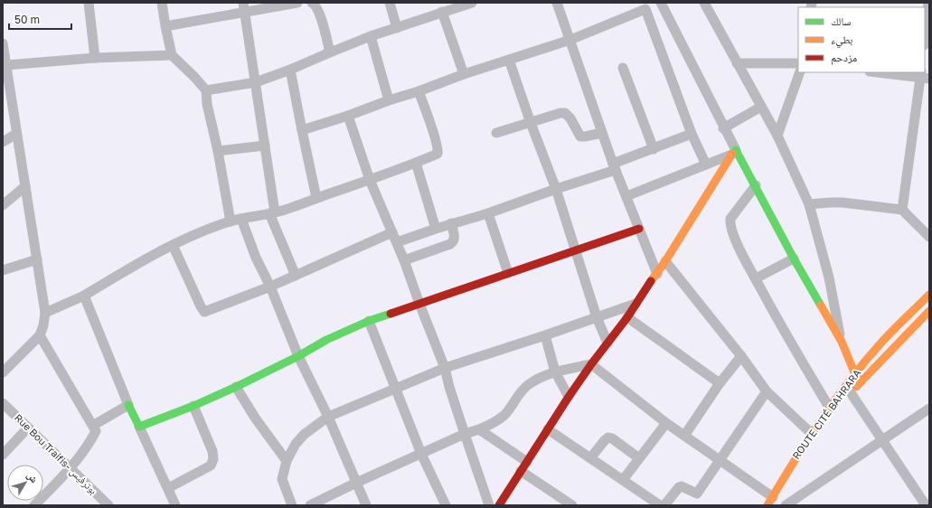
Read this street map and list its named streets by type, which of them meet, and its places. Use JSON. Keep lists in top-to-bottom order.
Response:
{
  "streets": {
    "street": ["ROUTE CITÉ BAHRARA", "Rue Bou Traifis- بوترفيس"]
  },
  "legend": ["سالك", "بطيء", "مزدحم"],
  "scale_bar": "50 m",
  "north": "top right"
}
